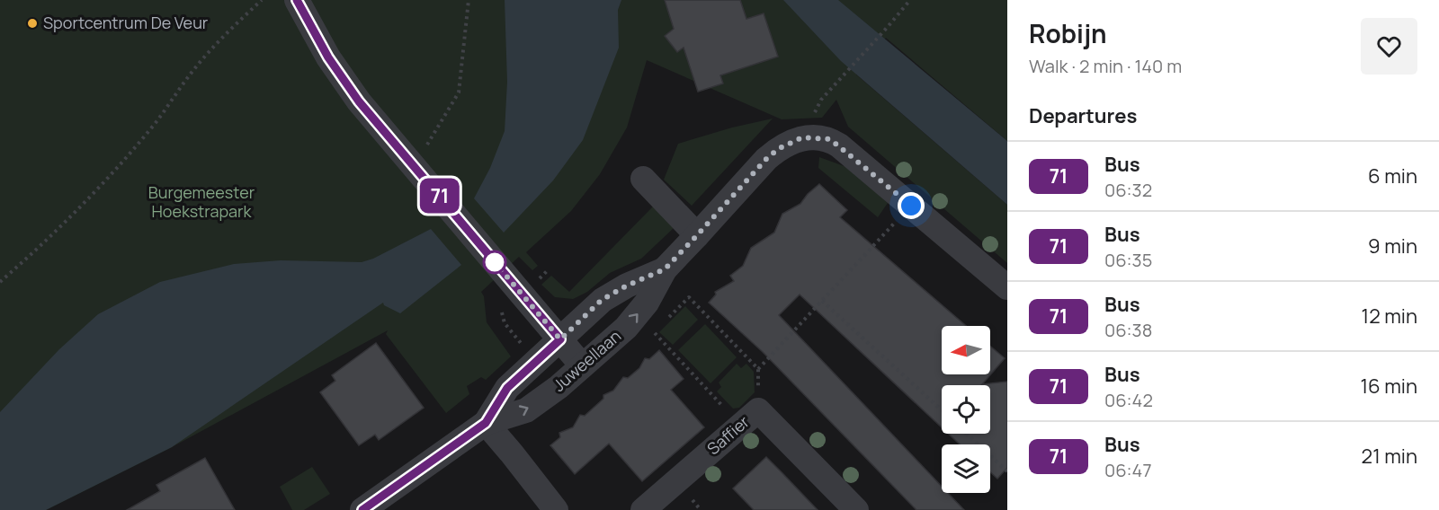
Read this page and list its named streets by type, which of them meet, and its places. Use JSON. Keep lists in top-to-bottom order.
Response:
{
  "streets": {
    "street": ["Juweellaan", "Saffier"]
  },
  "parks": ["Burgemeester Hoekstrapark"],
  "places": ["Sportcentrum De Veur"],
  "lines": ["bus line 71"],
  "north": "left",
  "page": {
    "on_map": "71",
    "heading": [
      ["Robijn", "Walk · 2 min · 140 m"],
      "Departures"
    ],
    "list": [
      {
        "mark": "71",
        "name": "Bus",
        "note": "06:32",
        "value": "6 min"
      },
      {
        "mark": "71",
        "name": "Bus",
        "note": "06:35",
        "value": "9 min"
      },
      {
        "mark": "71",
        "name": "Bus",
        "note": "06:38",
        "value": "12 min"
      },
      {
        "mark": "71",
        "name": "Bus",
        "note": "06:42",
        "value": "16 min"
      },
      {
        "mark": "71",
        "name": "Bus",
        "note": "06:47",
        "value": "21 min"
      }
    ]
  }
}
